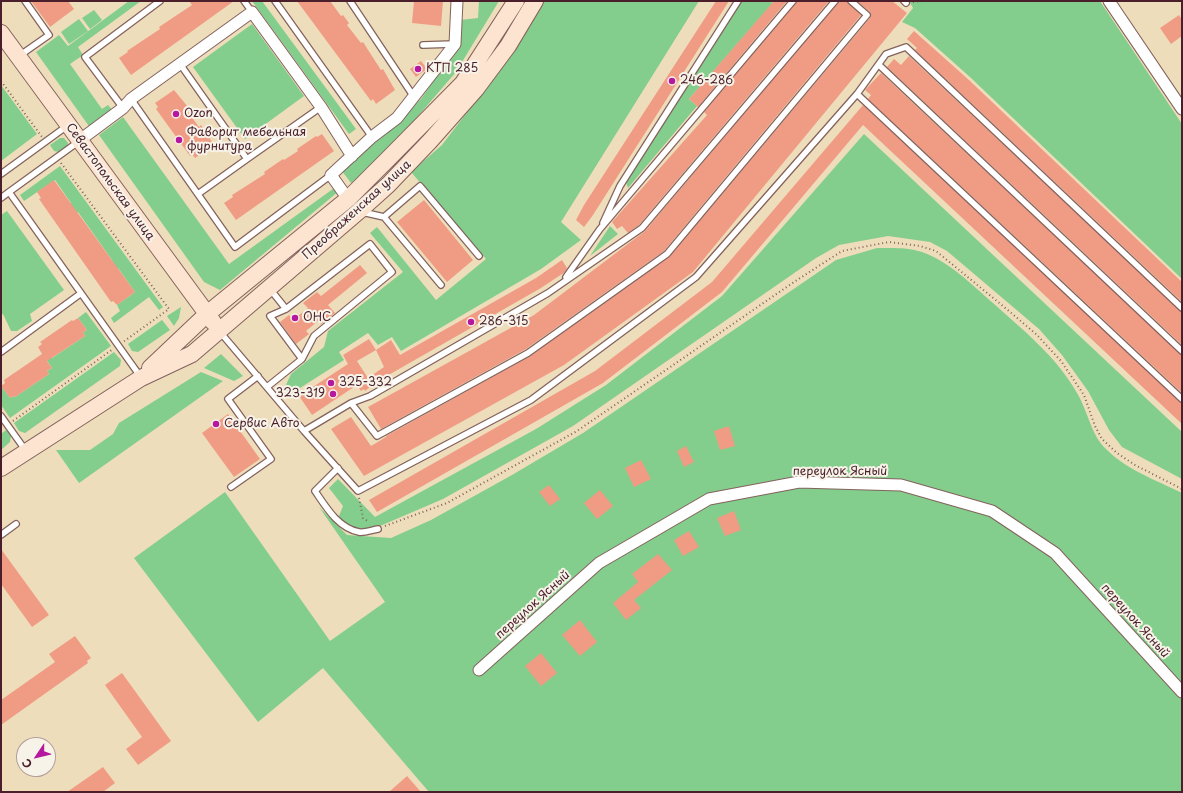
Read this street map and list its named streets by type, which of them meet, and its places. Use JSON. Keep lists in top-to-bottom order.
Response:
{
  "streets": {
    "main road": ["Севастопольская улица", "Преображенская улица"],
    "street": ["переулок Ясный"]
  },
  "crossings": [
    ["Севастопольская улица", "Преображенская улица"]
  ],
  "places": [
    "КТП 285",
    "246-286",
    "Ozon",
    "Фаворит мебельная фурнитура",
    "ОНС",
    "286-315",
    "325-332",
    "323-319",
    "Сервис Авто"
  ],
  "north": "bottom left"
}
